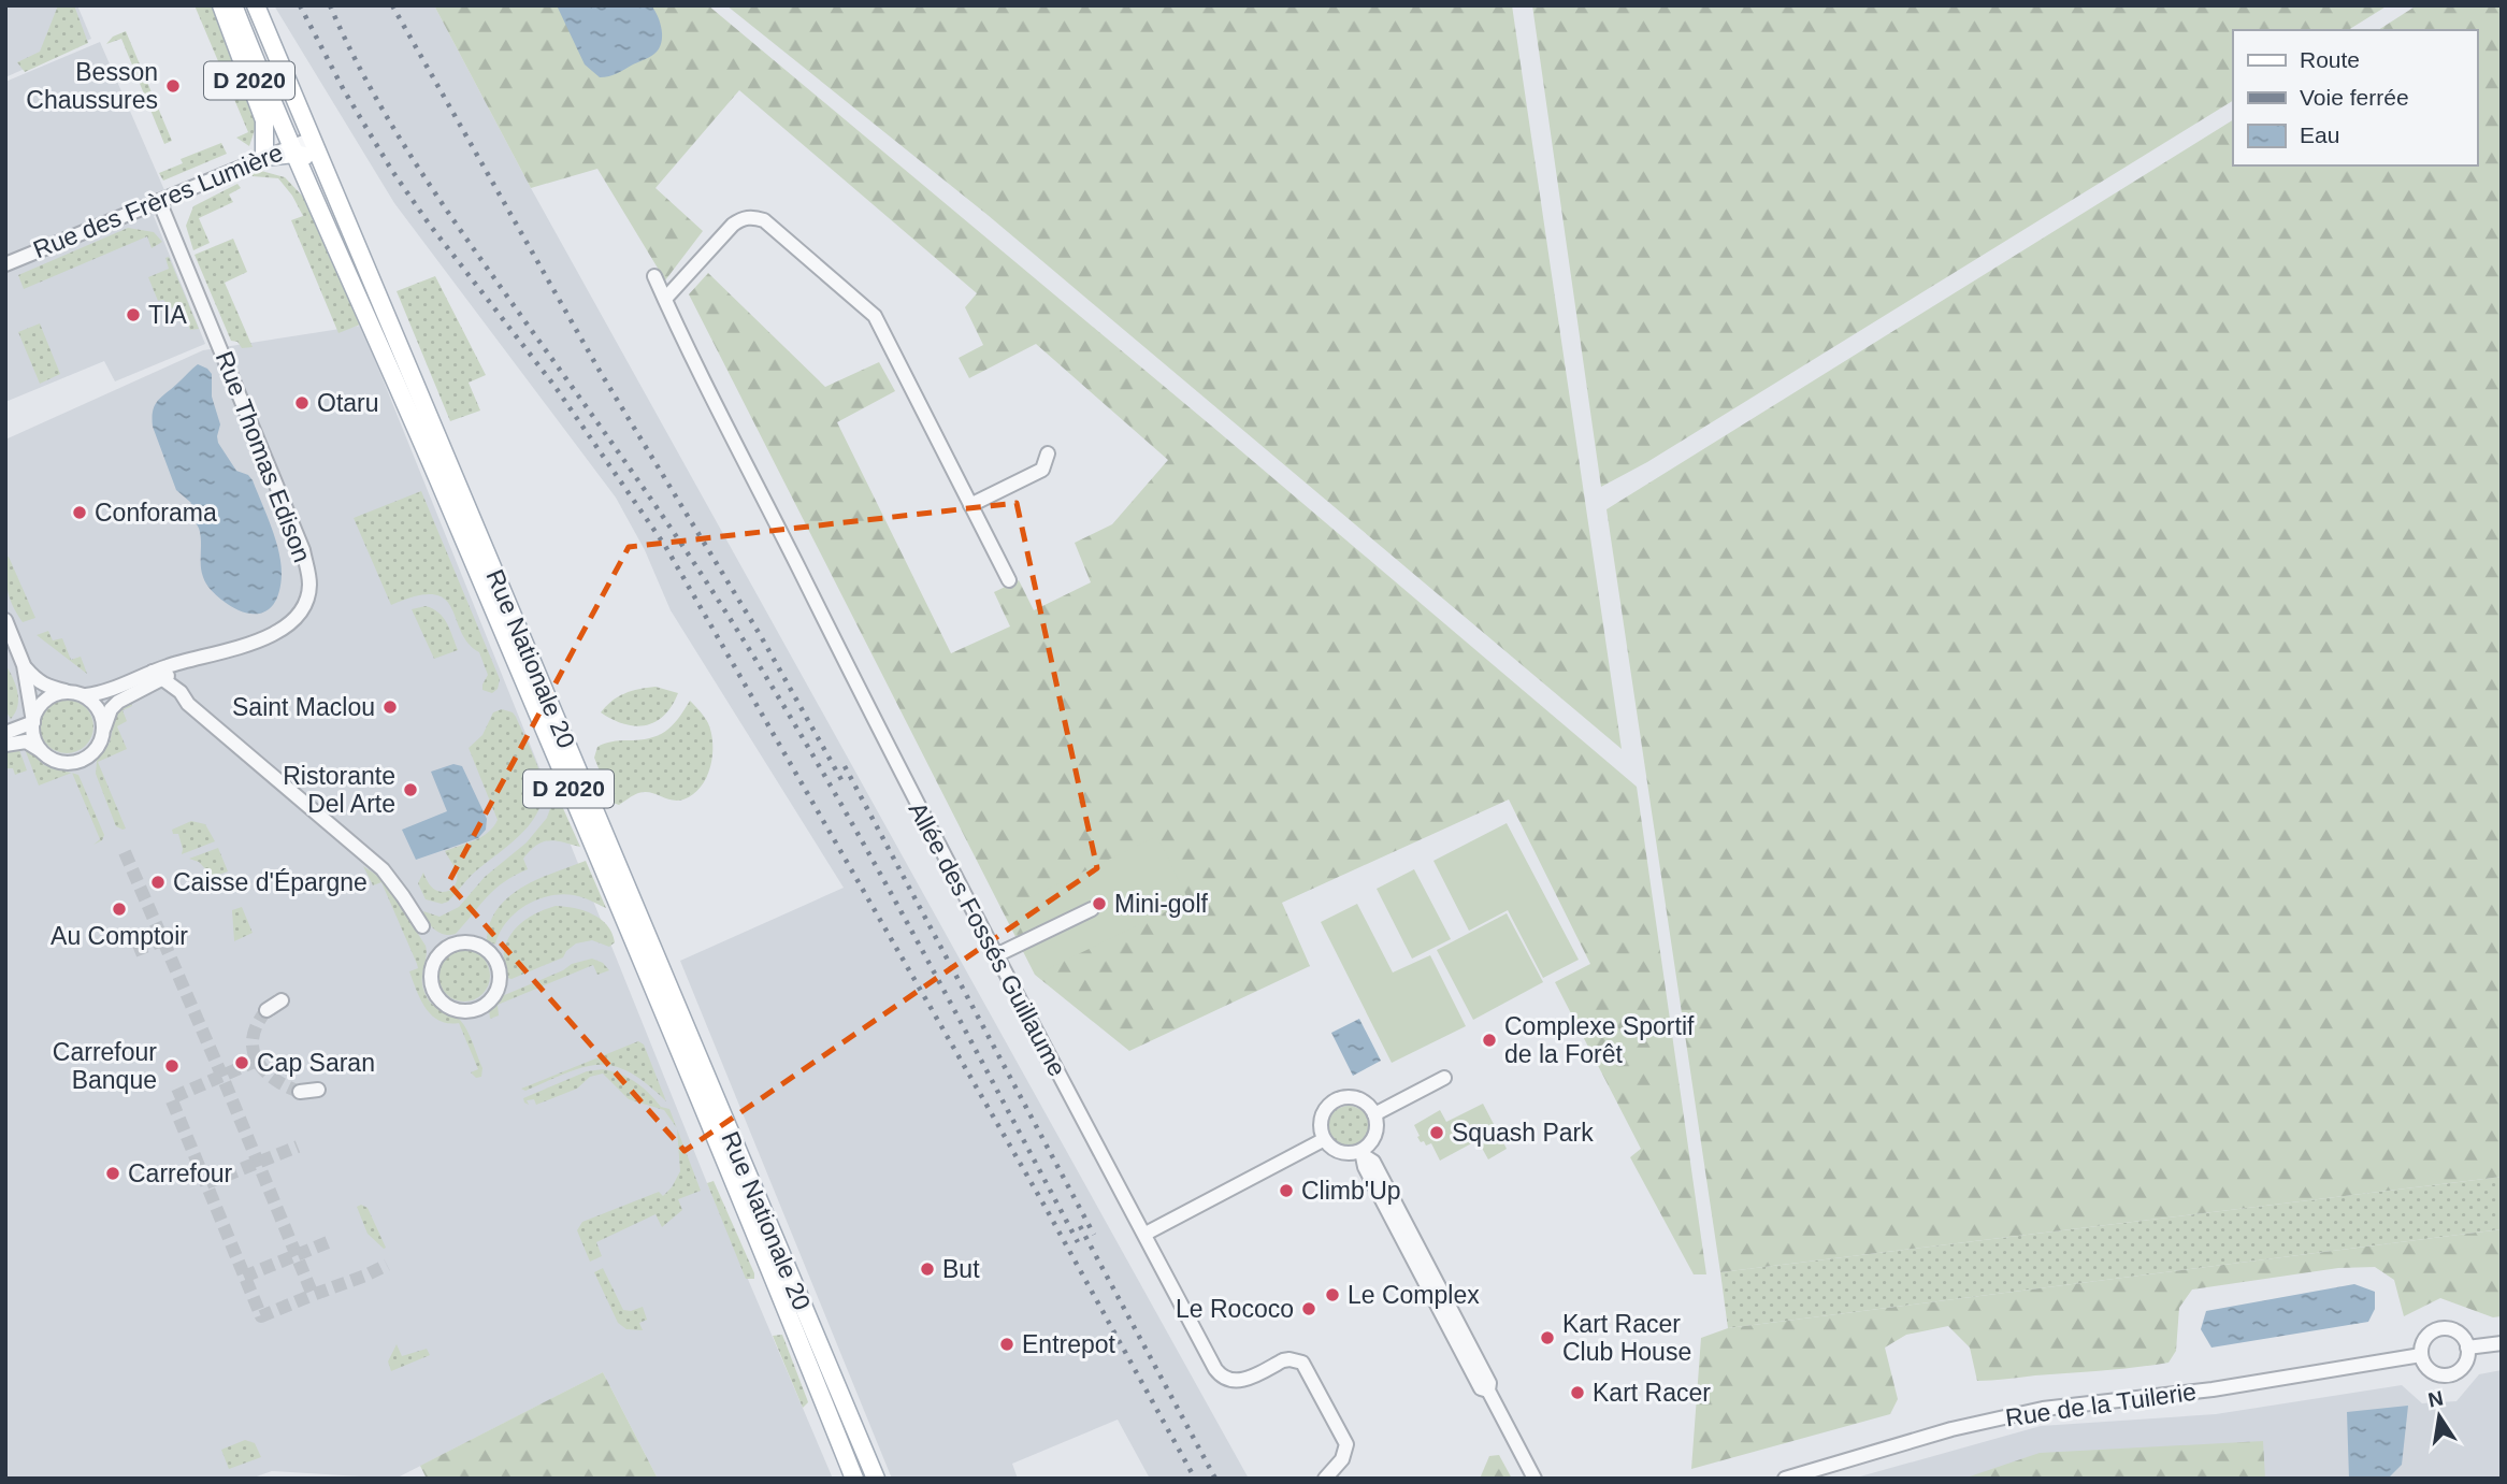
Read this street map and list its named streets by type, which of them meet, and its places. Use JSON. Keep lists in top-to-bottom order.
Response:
{
  "streets": {
    "main road": ["D 2020", "Rue Nationale 20"],
    "street": [
      "Rue des Frères Lumière",
      "Rue Thomas Edison",
      "Allée des Fossés Guillaume",
      "Rue de la Tuilerie"
    ]
  },
  "crossings": [
    ["D 2020", "Rue des Frères Lumière"],
    ["D 2020", "Rue Nationale 20"],
    ["Rue des Frères Lumière", "Rue Thomas Edison"],
    ["Rue des Frères Lumière", "Rue Nationale 20"]
  ],
  "places": [
    "Besson Chaussures",
    "TIA",
    "Otaru",
    "Conforama",
    "Saint Maclou",
    "Ristorante Del Arte",
    "Caisse d'Épargne",
    "Mini-golf",
    "Au Comptoir",
    "Complexe Sportif de la Forêt",
    "Cap Saran",
    "Carrefour Banque",
    "Squash Park",
    "Carrefour",
    "Climb'Up",
    "But",
    "Le Complex",
    "Le Rococo",
    "Kart Racer Club House",
    "Entrepot",
    "Kart Racer"
  ],
  "legend": ["Route", "Voie ferrée", "Eau"],
  "north": "top"
}
